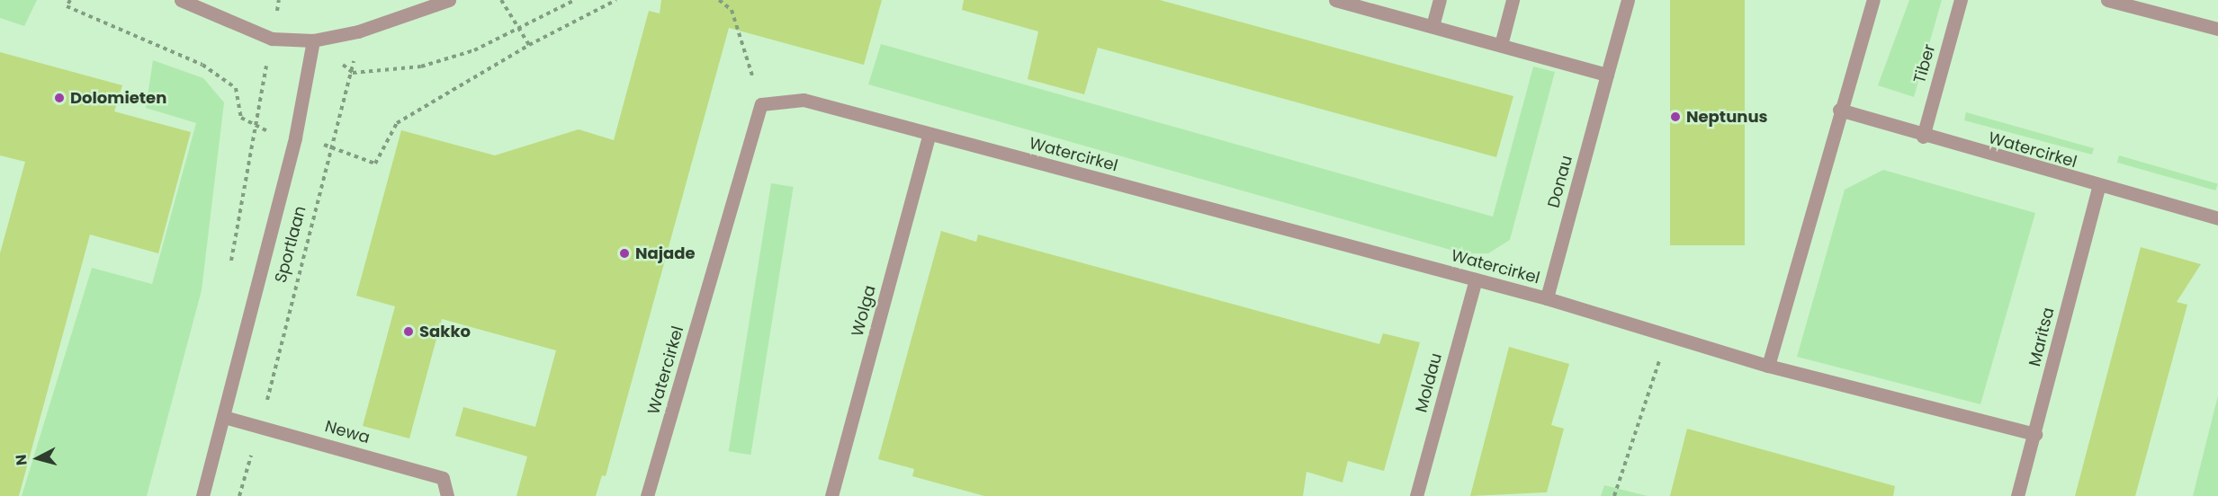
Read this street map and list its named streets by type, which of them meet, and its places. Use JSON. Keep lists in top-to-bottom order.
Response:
{
  "streets": {
    "street": [
      "Tiber",
      "Watercirkel",
      "Donau",
      "Sportlaan",
      "Wolga",
      "Maritsa",
      "Moldau",
      "Newa"
    ]
  },
  "crossings": [
    ["Tiber", "Watercirkel"],
    ["Watercirkel", "Donau"],
    ["Watercirkel", "Wolga"],
    ["Watercirkel", "Maritsa"],
    ["Watercirkel", "Moldau"],
    ["Sportlaan", "Newa"]
  ],
  "places": [
    "Dolomieten",
    "Neptunus",
    "Najade",
    "Sakko"
  ],
  "north": "left"
}
